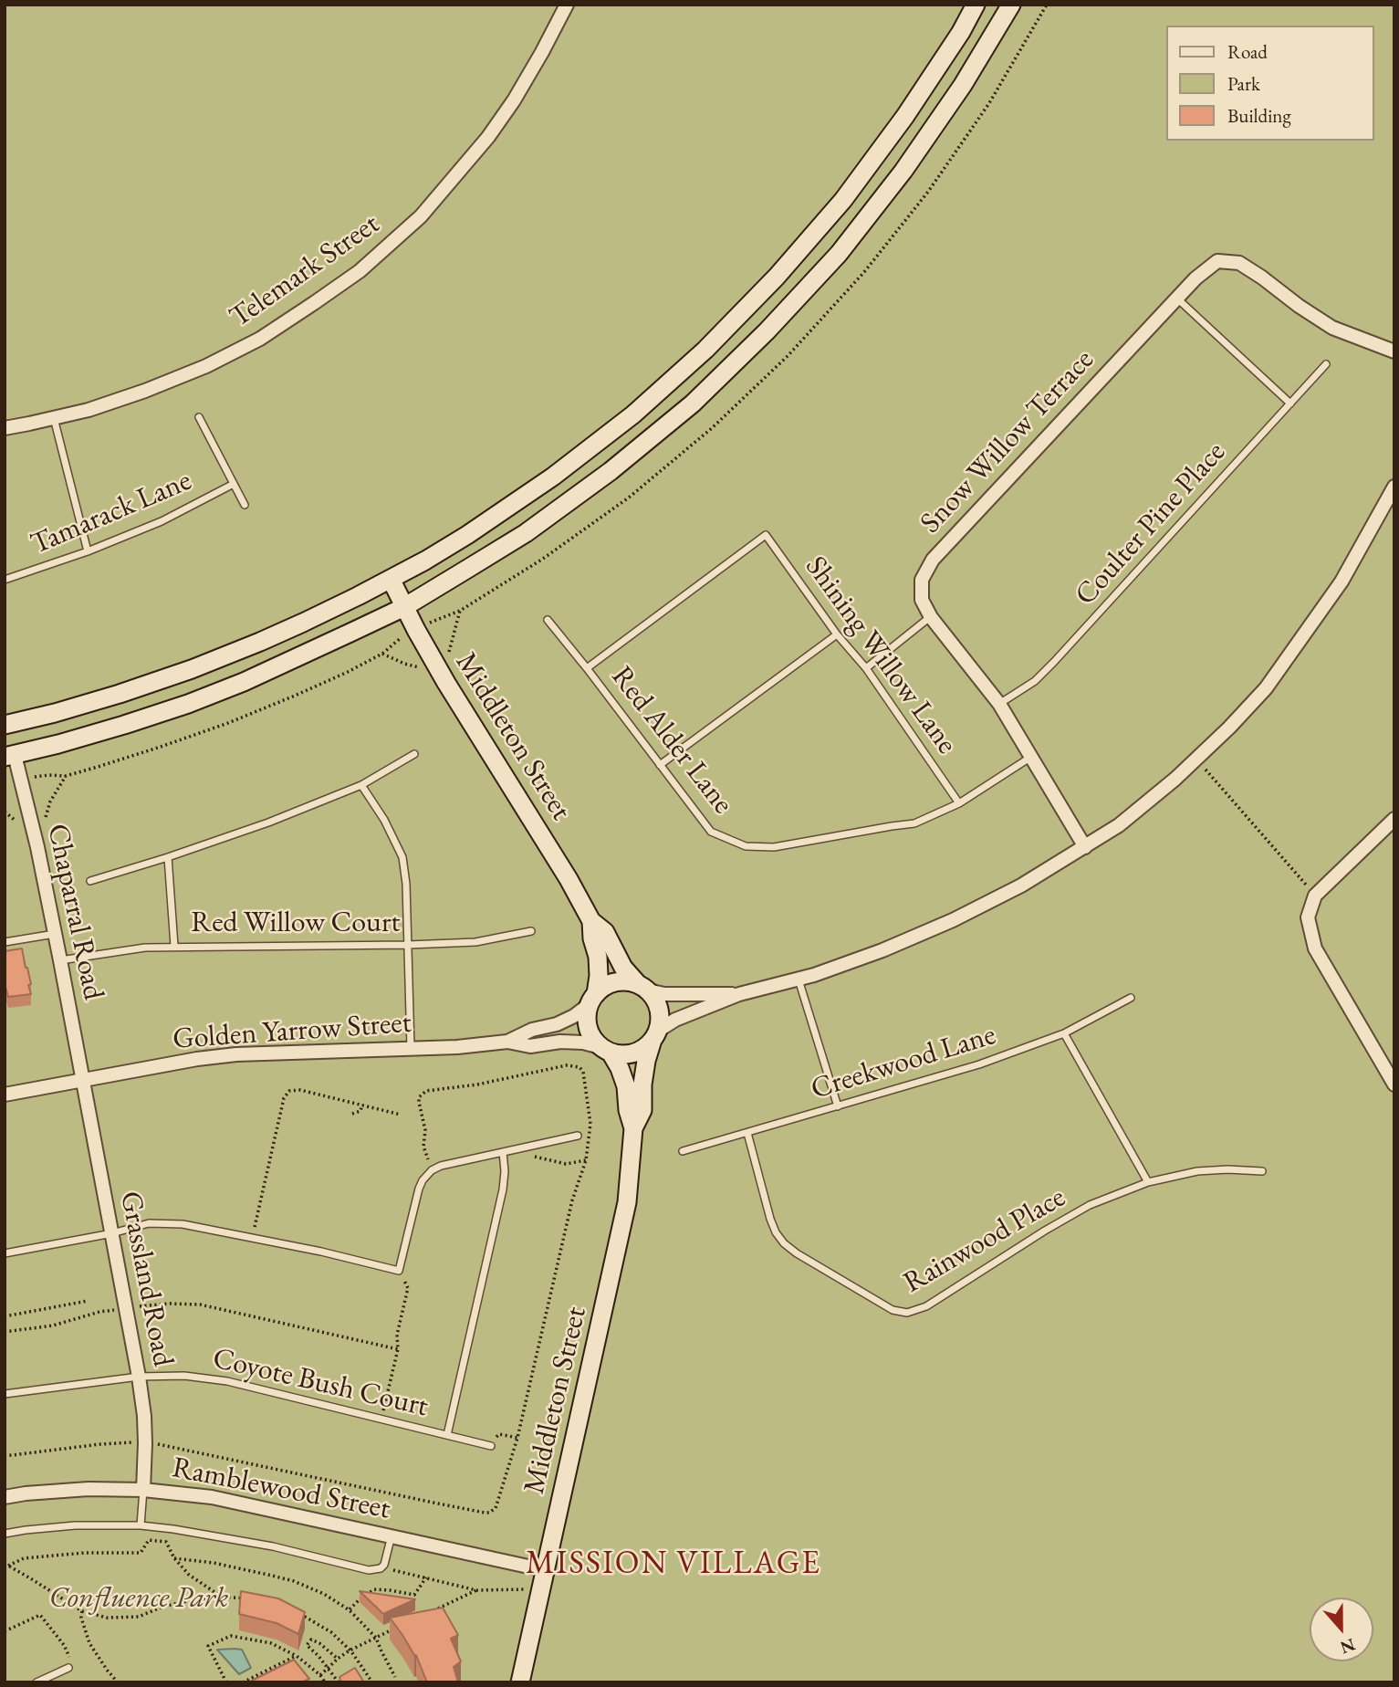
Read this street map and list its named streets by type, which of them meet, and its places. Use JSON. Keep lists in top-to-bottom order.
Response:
{
  "streets": {
    "street": [
      "Telemark Street",
      "Snow Willow Terrace",
      "Middleton Street",
      "Chaparral Road",
      "Golden Yarrow Street",
      "Grassland Road",
      "Ramblewood Street"
    ],
    "lane": [
      "Tamarack Lane",
      "Coulter Pine Place",
      "Shining Willow Lane",
      "Red Alder Lane",
      "Red Willow Court",
      "Creekwood Lane",
      "Rainwood Place",
      "Coyote Bush Court"
    ]
  },
  "crossings": [
    ["Snow Willow Terrace", "Coulter Pine Place"],
    ["Snow Willow Terrace", "Red Alder Lane"],
    ["Shining Willow Lane", "Red Alder Lane"],
    ["Middleton Street", "Golden Yarrow Street"],
    ["Middleton Street", "Ramblewood Street"],
    ["Chaparral Road", "Red Willow Court"],
    ["Chaparral Road", "Golden Yarrow Street"],
    ["Chaparral Road", "Grassland Road"],
    ["Golden Yarrow Street", "Grassland Road"],
    ["Creekwood Lane", "Rainwood Place"],
    ["Grassland Road", "Coyote Bush Court"],
    ["Grassland Road", "Ramblewood Street"]
  ],
  "districts": ["MISSION VILLAGE"],
  "parks": ["Confluence Park"],
  "legend": ["Road", "Park", "Building"],
  "north": "bottom"
}
